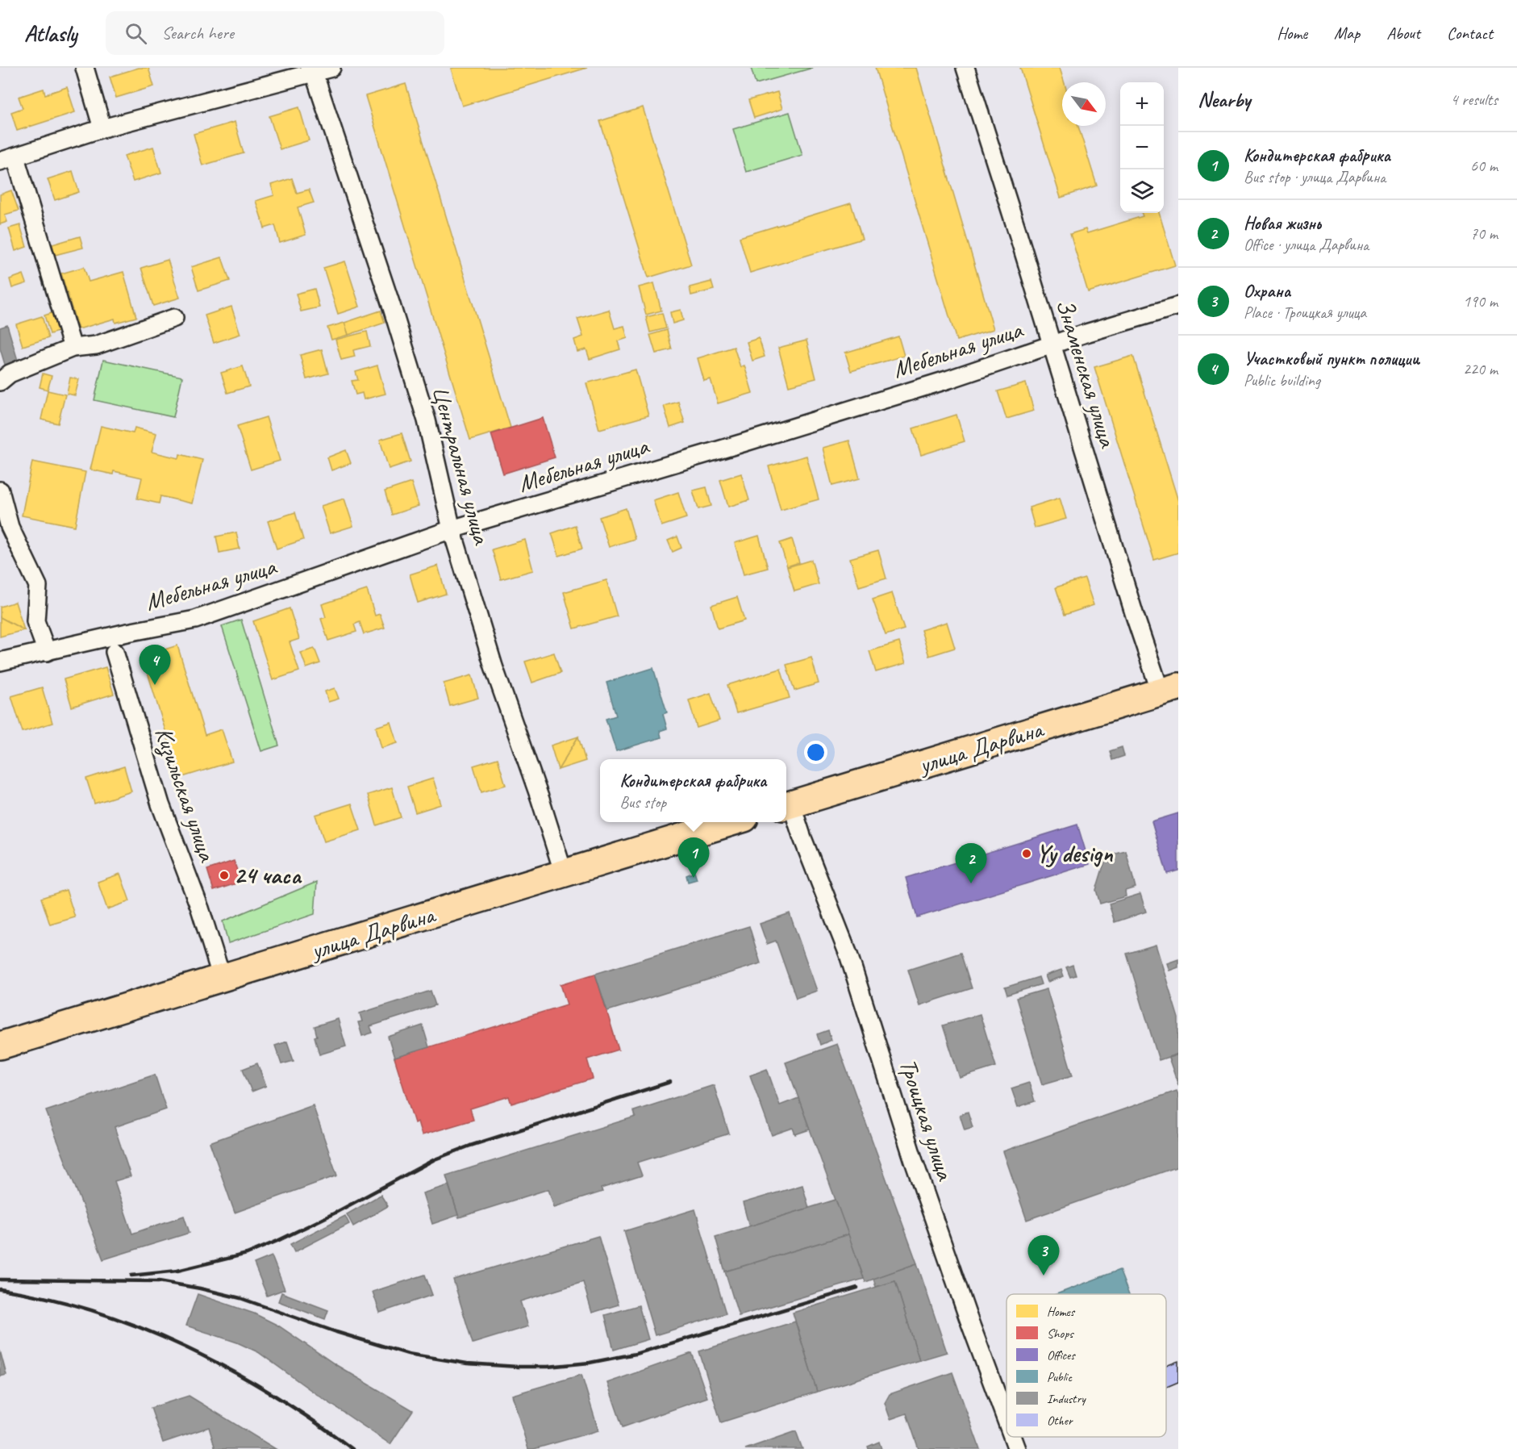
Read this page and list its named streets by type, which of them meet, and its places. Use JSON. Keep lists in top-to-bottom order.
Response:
{
  "streets": {
    "main road": ["улица Дарвина"],
    "street": [
      "Мебельная улица",
      "Знаменская улица",
      "Центральная улица",
      "Кизильская улица",
      "Троицкая улица"
    ]
  },
  "crossings": [
    ["Мебельная улица", "Знаменская улица"],
    ["Мебельная улица", "Центральная улица"],
    ["Знаменская улица", "улица Дарвина"],
    ["Центральная улица", "улица Дарвина"],
    ["улица Дарвина", "Кизильская улица"],
    ["улица Дарвина", "Троицкая улица"]
  ],
  "places": ["Yy design", "24 часа"],
  "legend": [
    "Homes",
    "Shops",
    "Offices",
    "Public",
    "Industry",
    "Other"
  ],
  "north": "bottom right",
  "page": {
    "header": "Atlasly",
    "search": "Search here",
    "nav": [
      "Home",
      "Map",
      "About",
      "Contact"
    ],
    "heading": ["Nearby", "4 results"],
    "map_buttons": ["+", "−"],
    "list": [
      {
        "mark": "1",
        "name": "Кондитерская фабрика",
        "note": "Bus stop · улица Дарвина",
        "value": "60 m"
      },
      {
        "mark": "2",
        "name": "Новая жизнь",
        "note": "Office · улица Дарвина",
        "value": "70 m"
      },
      {
        "mark": "3",
        "name": "Охрана",
        "note": "Place · Троицкая улица",
        "value": "190 m"
      },
      {
        "mark": "4",
        "name": "Участковый пункт полиции",
        "note": "Public building",
        "value": "220 m"
      }
    ],
    "pins": [
      "4",
      "1",
      "2",
      "3"
    ],
    "popup": ["Кондитерская фабрика", "Bus stop"]
  }
}
